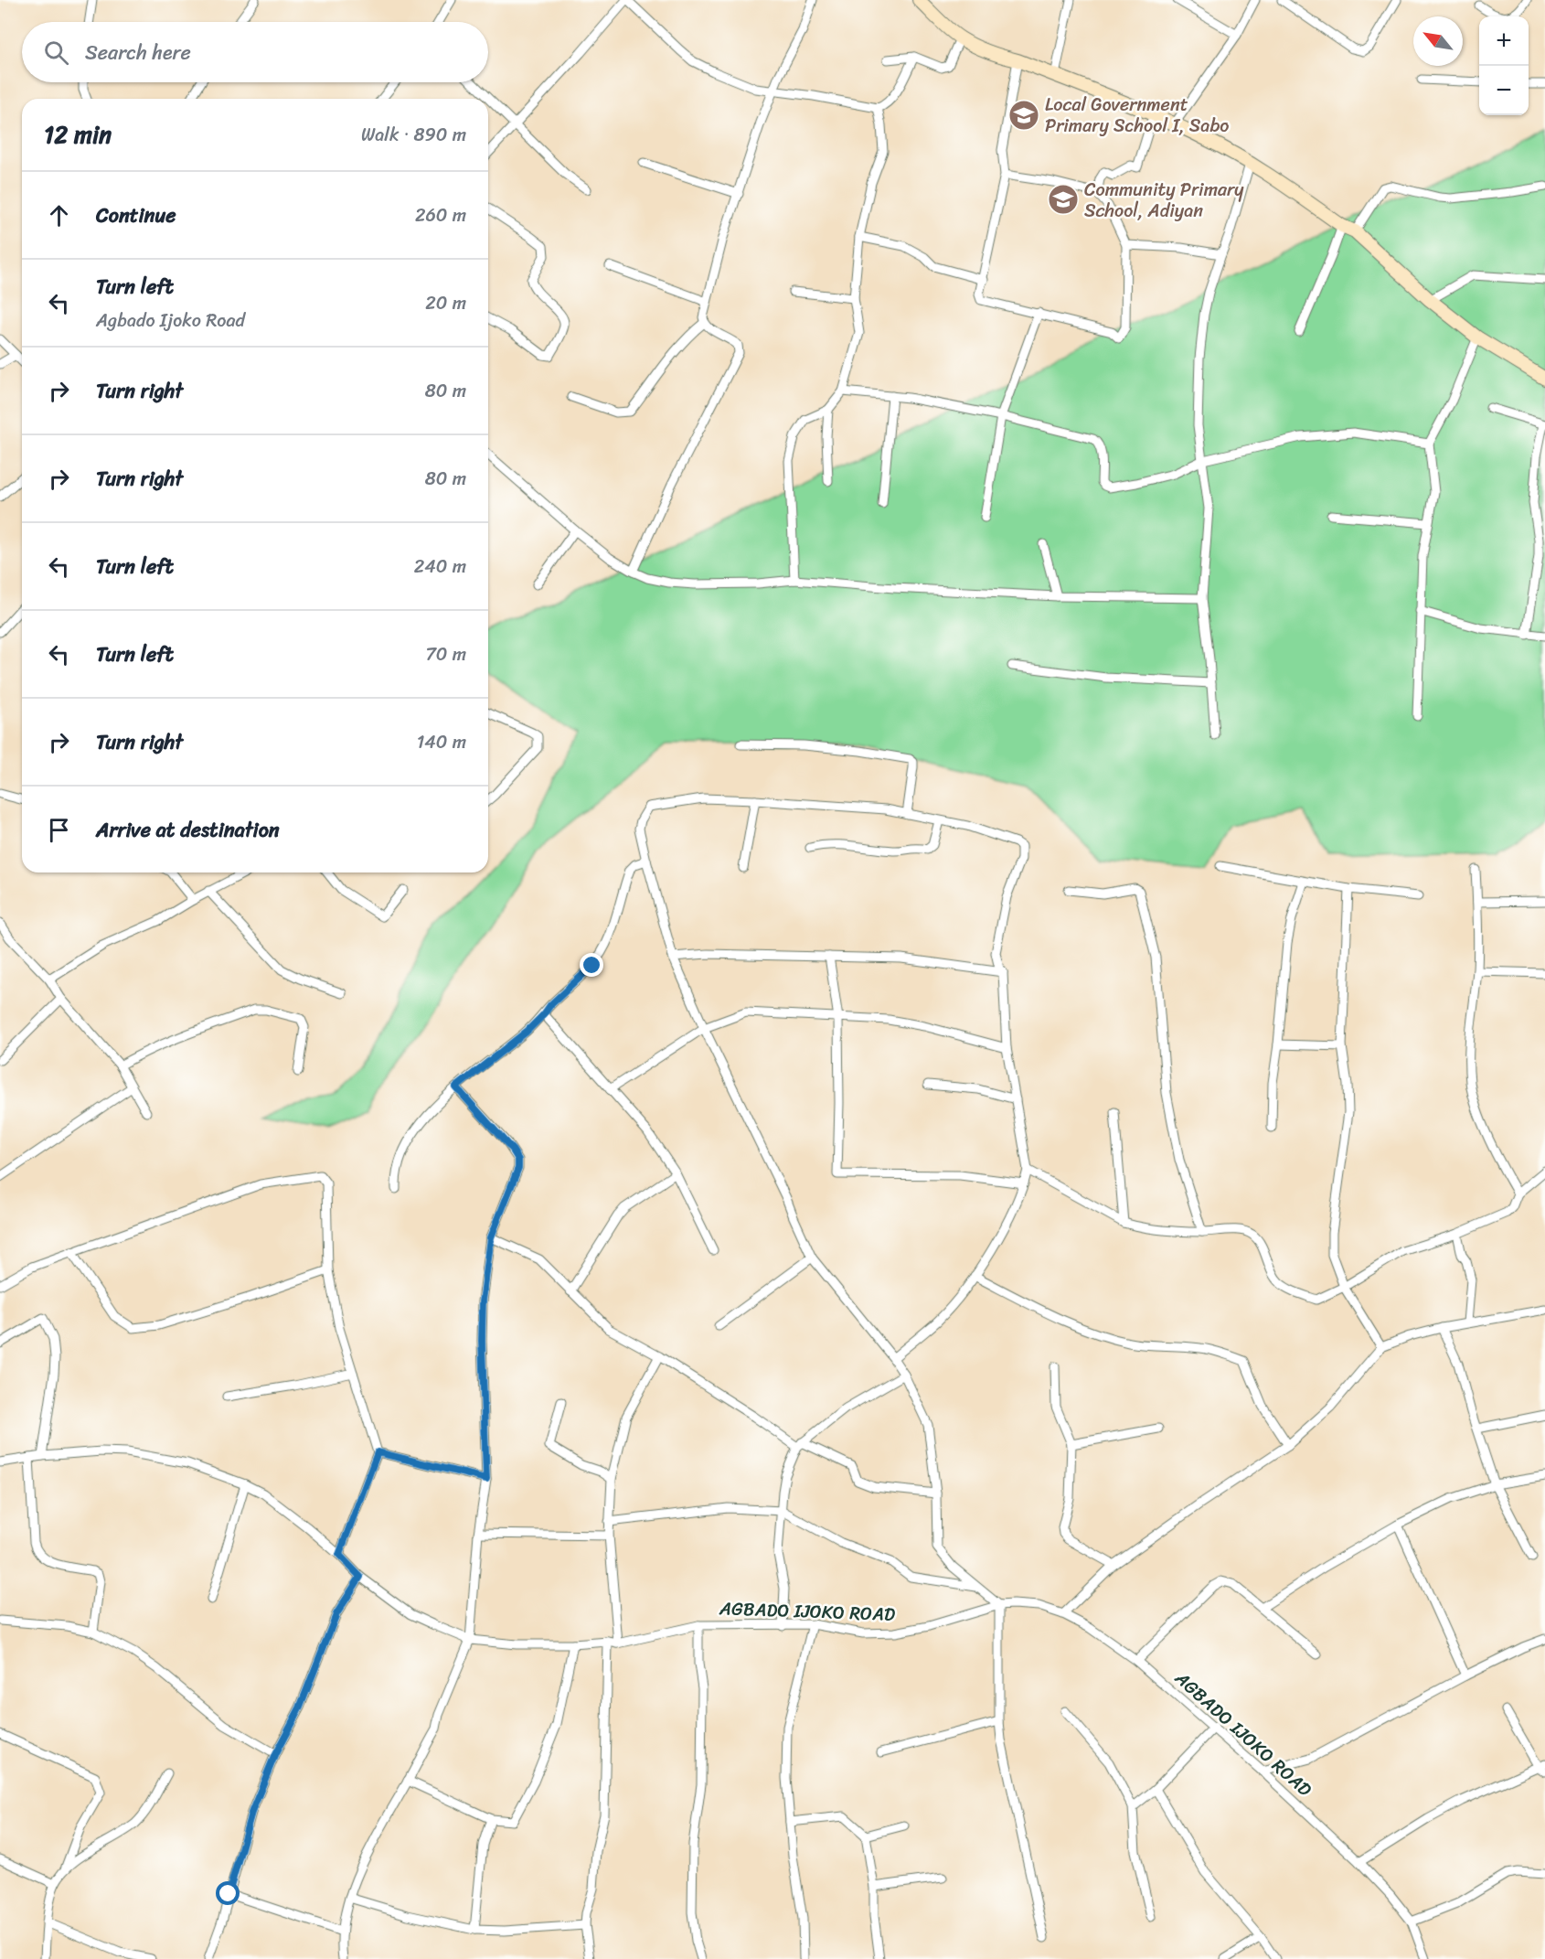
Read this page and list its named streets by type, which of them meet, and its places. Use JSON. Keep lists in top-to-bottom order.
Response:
{
  "streets": {
    "street": ["AGBADO IJOKO ROAD"]
  },
  "places": {
    "school or university": ["Local Government Primary School I, Sabo", "Community Primary School, Adiyan"]
  },
  "north": "top left",
  "page": {
    "map_buttons": ["+", "−"],
    "search": "Search here",
    "heading": ["12 min", "Walk · 890 m"],
    "list": [
      ["Continue", "260 m"],
      ["Turn left", "Agbado Ijoko Road", "20 m"],
      ["Turn right", "80 m"],
      ["Turn right", "80 m"],
      ["Turn left", "240 m"],
      ["Turn left", "70 m"],
      ["Turn right", "140 m"],
      "Arrive at destination"
    ]
  }
}
